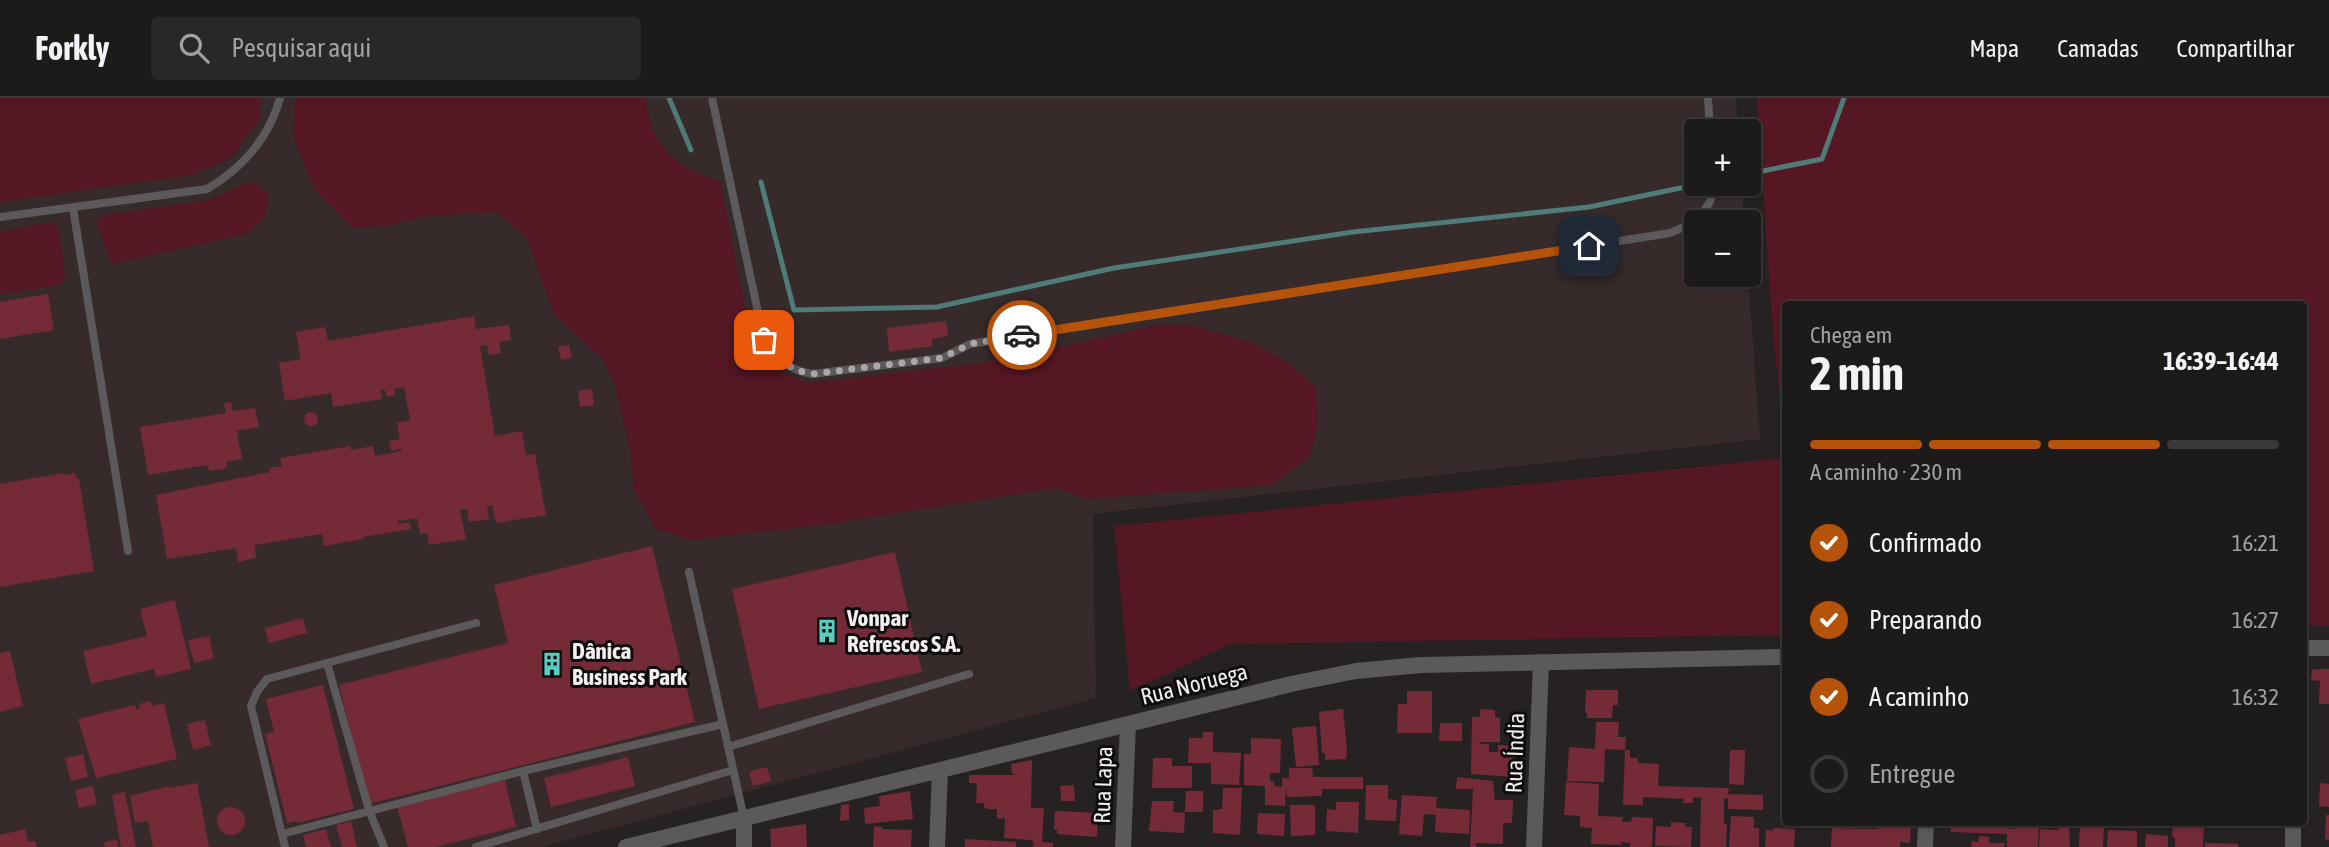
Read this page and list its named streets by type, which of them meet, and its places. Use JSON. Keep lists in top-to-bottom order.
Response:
{
  "streets": {
    "street": ["Rua Noruega", "Rua Índia", "Rua Lapa"]
  },
  "crossings": [
    ["Rua Noruega", "Rua Índia"],
    ["Rua Noruega", "Rua Lapa"]
  ],
  "places": {
    "building": ["Vonpar Refrescos S.A.", "Dânica Business Park"]
  },
  "page": {
    "header": "Forkly",
    "search": "Pesquisar aqui",
    "nav": ["Mapa", "Camadas", "Compartilhar"],
    "map_buttons": ["+", "−"],
    "heading": ["2 min", "Chega em", "16:39–16:44"],
    "bar": "A caminho · 230 m",
    "list": [
      ["Confirmado", "16:21"],
      ["Preparando", "16:27"],
      ["A caminho", "16:32"],
      "Entregue"
    ]
  }
}
